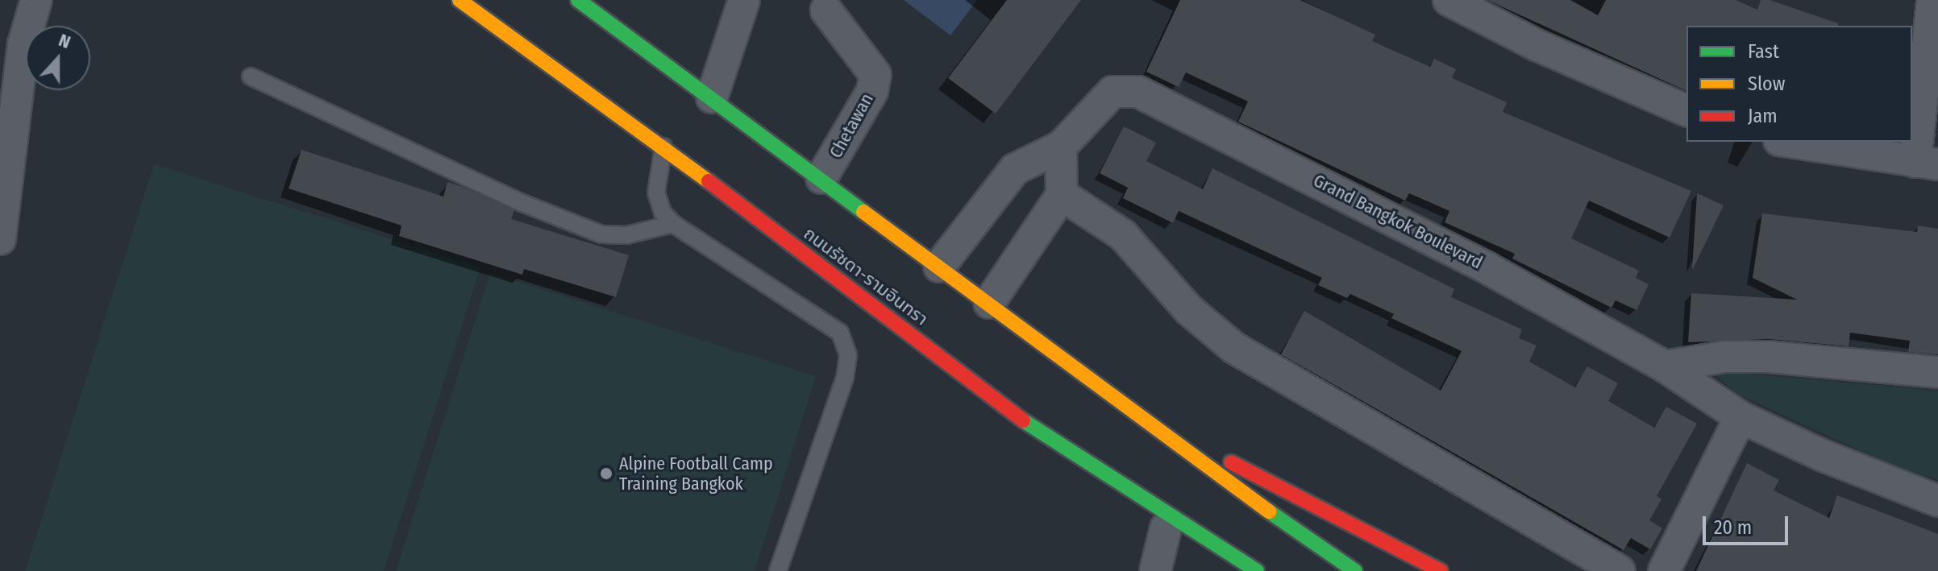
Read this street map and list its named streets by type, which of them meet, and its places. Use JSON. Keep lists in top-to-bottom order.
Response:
{
  "streets": {
    "main road": ["ถนนรัชดา-รามอินทรา"],
    "street": ["Chetawan", "Grand Bangkok Boulevard"]
  },
  "places": ["Alpine Football Camp Training Bangkok"],
  "legend": ["Fast", "Slow", "Jam"],
  "scale_bar": "20 m",
  "north": "top"
}
